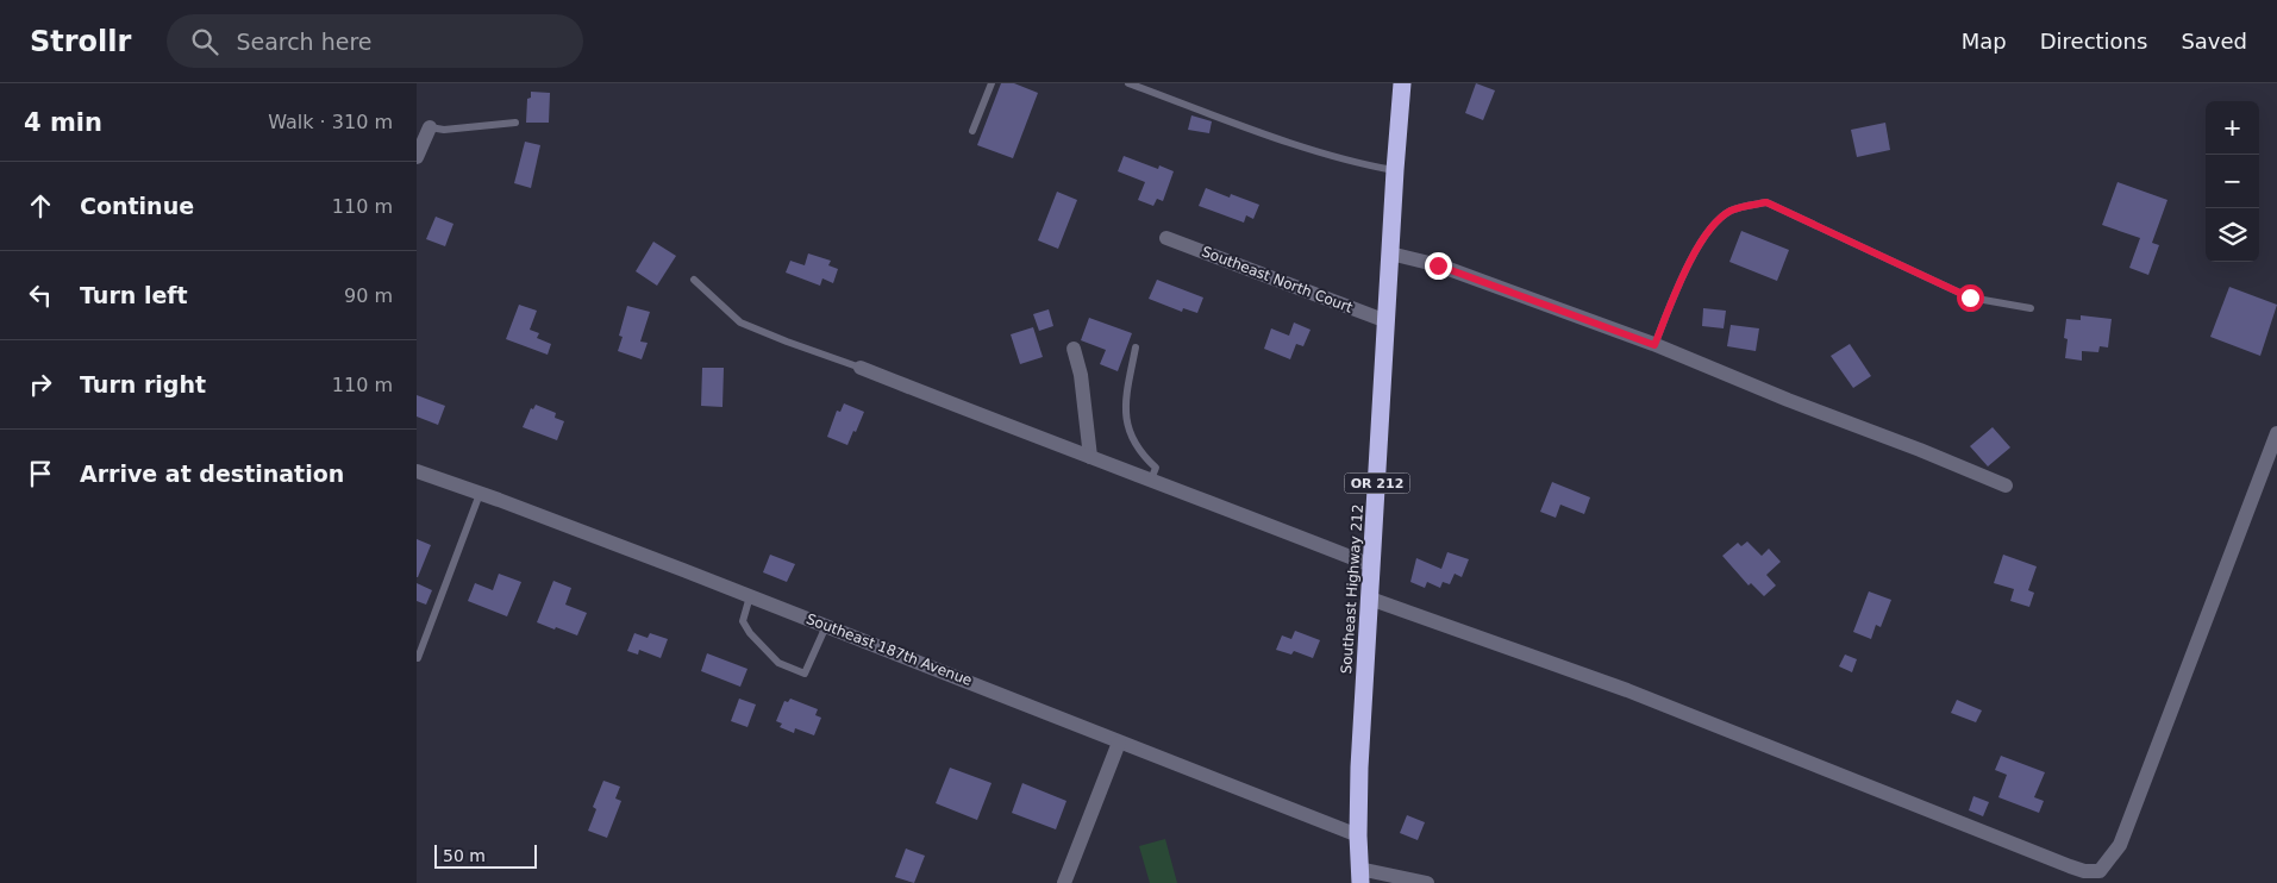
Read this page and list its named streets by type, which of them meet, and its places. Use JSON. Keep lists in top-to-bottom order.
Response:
{
  "streets": {
    "highway": ["OR 212", "Southeast Highway 212"],
    "street": ["Southeast North Court", "Southeast 187th Avenue"]
  },
  "crossings": [
    ["Southeast North Court", "Southeast Highway 212"],
    ["Southeast Highway 212", "Southeast 187th Avenue"]
  ],
  "scale_bar": "50 m",
  "page": {
    "header": "Strollr",
    "search": "Search here",
    "nav": ["Map", "Directions", "Saved"],
    "heading": ["4 min", "Walk · 310 m"],
    "map_buttons": ["+", "−"],
    "list": [
      ["Continue", "110 m"],
      ["Turn left", "90 m"],
      ["Turn right", "110 m"],
      "Arrive at destination"
    ],
    "scale": "50 m"
  }
}
